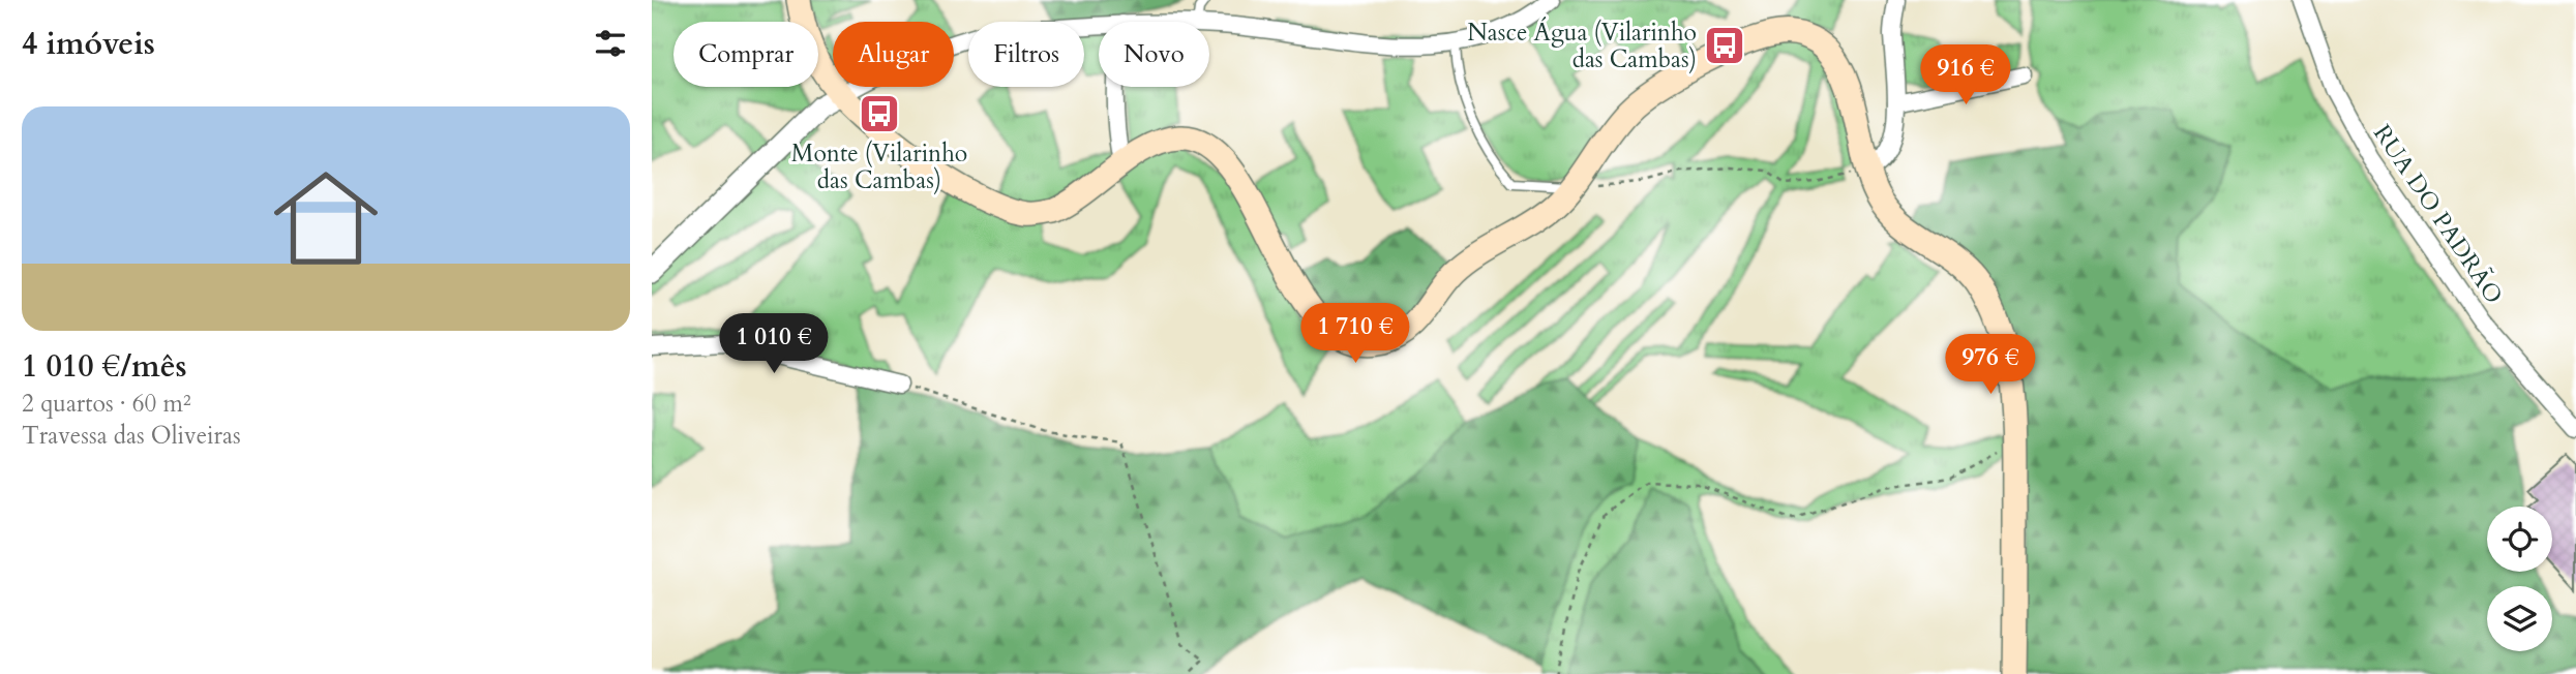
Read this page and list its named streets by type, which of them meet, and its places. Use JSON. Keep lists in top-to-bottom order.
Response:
{
  "streets": {
    "street": ["RUA DO PADRÃO"]
  },
  "places": {
    "bus stop": ["Nasce Água (Vilarinho das Cambas)", "Monte (Vilarinho das Cambas)"]
  },
  "page": {
    "heading": "4 imóveis",
    "chip": [
      "Comprar",
      "Alugar",
      "Filtros",
      "Novo"
    ],
    "price": [
      "916 €",
      "1 710 €",
      "1 010 €",
      "976 €"
    ],
    "list": [
      {
        "name": "1 010 €/mês",
        "note": "2 quartos · 60 m² · Travessa das Oliveiras"
      }
    ]
  }
}
